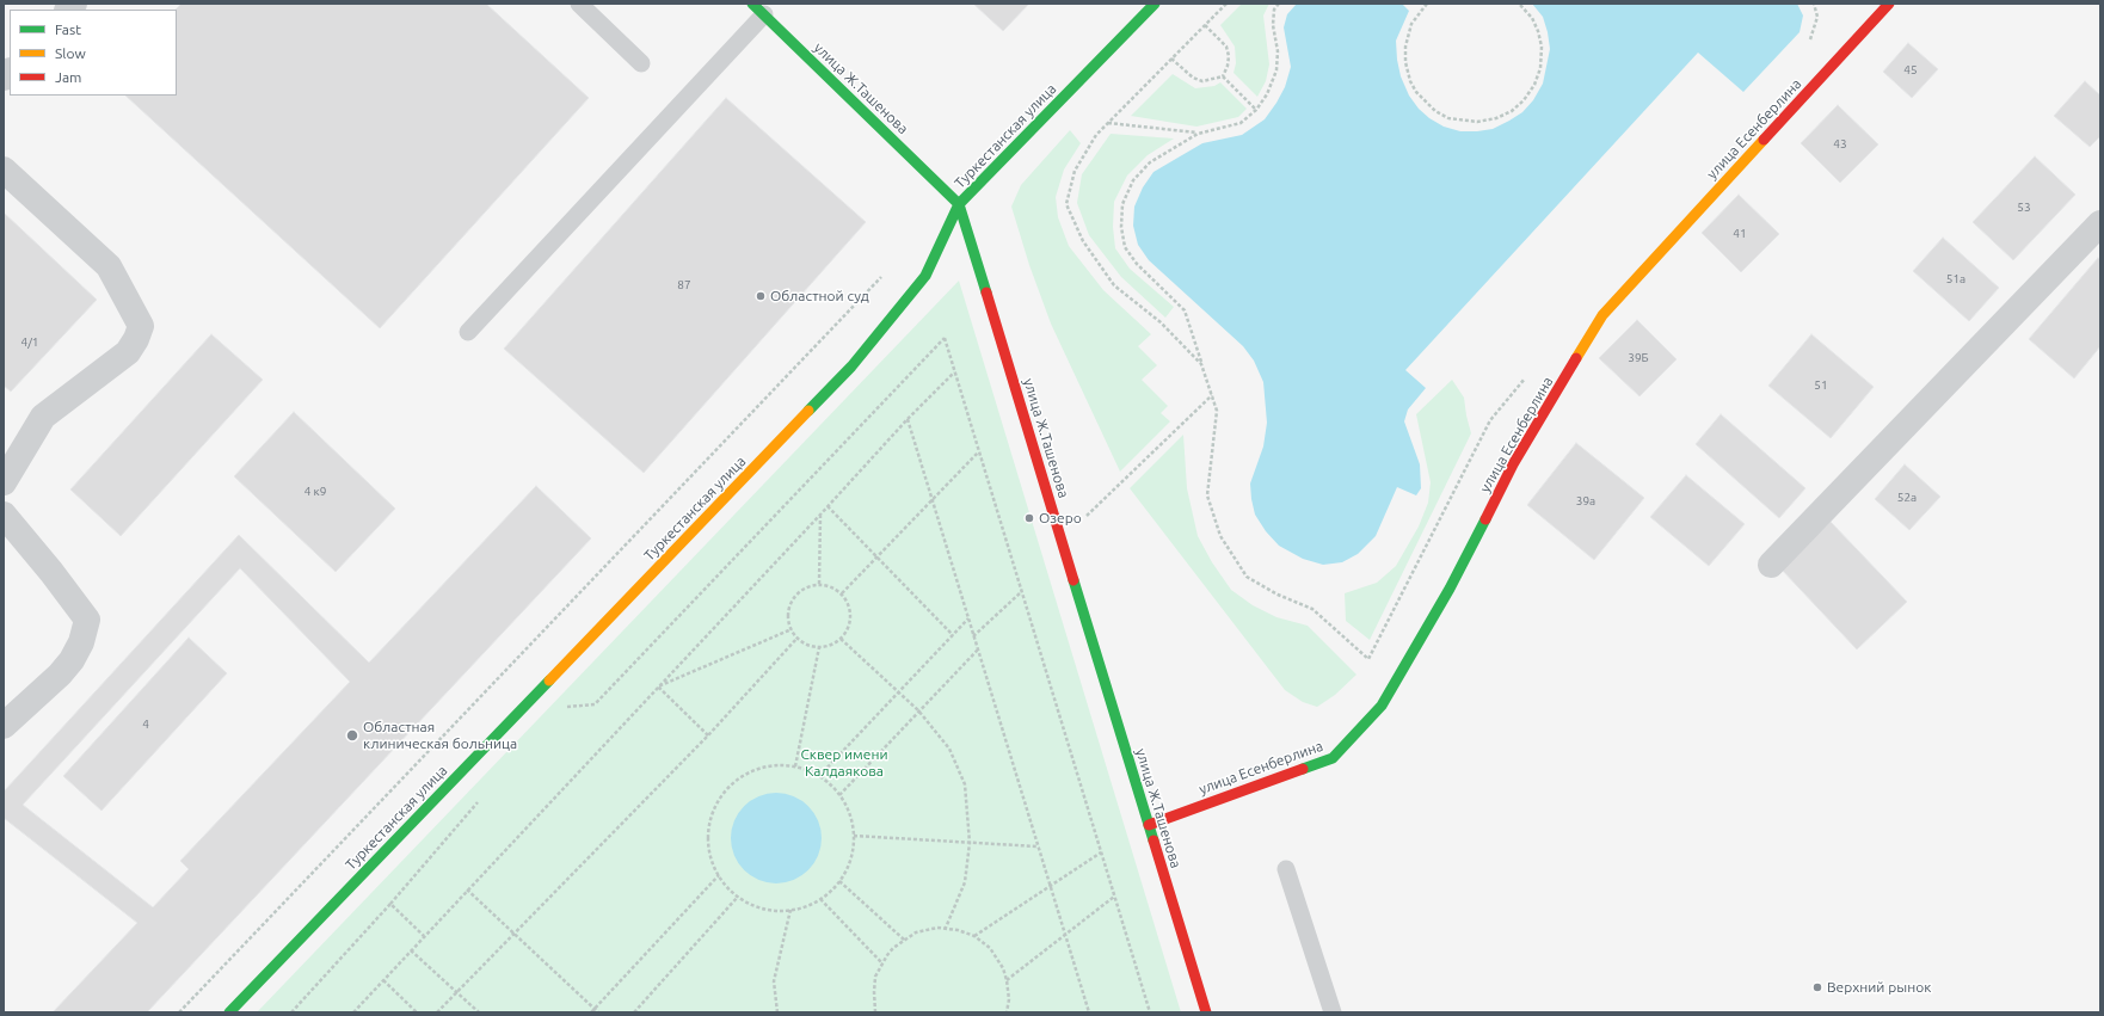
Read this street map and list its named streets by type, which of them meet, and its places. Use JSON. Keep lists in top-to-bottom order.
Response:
{
  "streets": {
    "street": ["улица Ж.Ташенова", "улица Есенберлина", "Туркестанская улица"]
  },
  "crossings": [
    ["улица Ж.Ташенова", "улица Есенберлина"],
    ["улица Ж.Ташенова", "Туркестанская улица"]
  ],
  "parks": ["Сквер имени Калдаякова"],
  "places": [
    "Областной суд",
    "Озеро",
    "Областная клиническая больница",
    "Верхний рынок"
  ],
  "house_numbers": [
    "45",
    "43",
    "53",
    "41",
    "51а",
    "87",
    "4/1",
    "39Б",
    "51",
    "4 к9",
    "52а",
    "39а",
    "4"
  ],
  "legend": ["Fast", "Slow", "Jam"]
}
